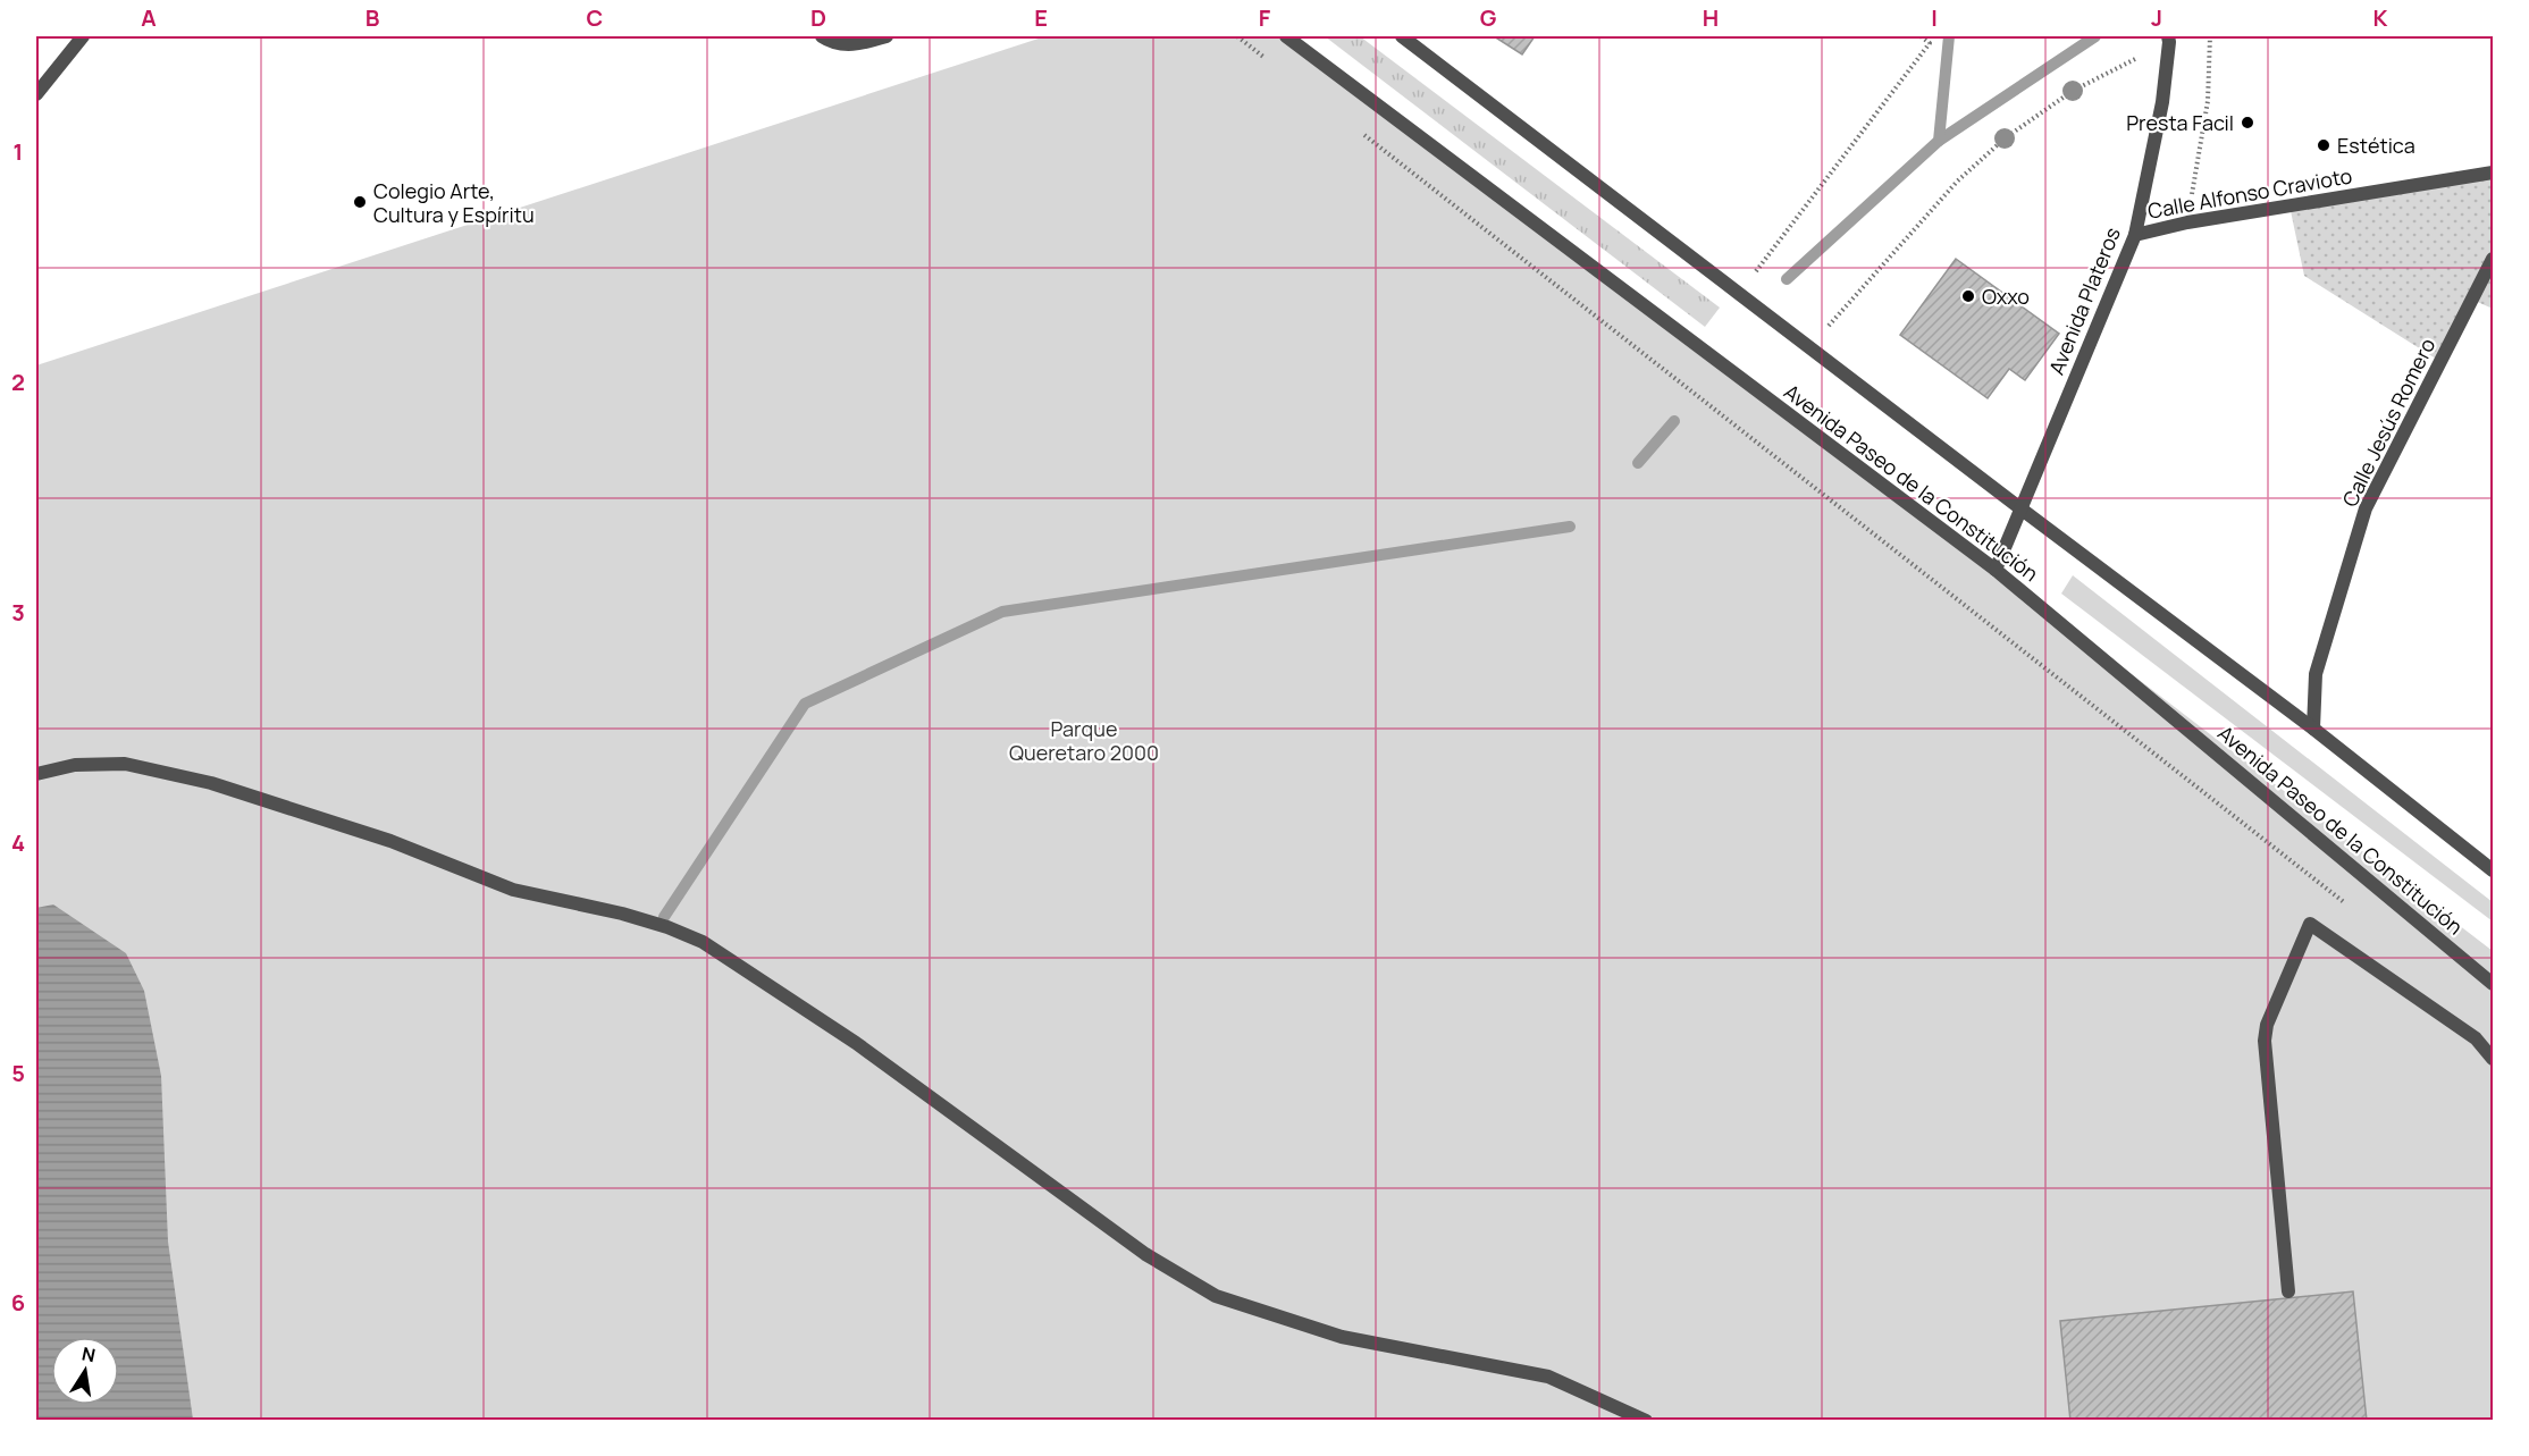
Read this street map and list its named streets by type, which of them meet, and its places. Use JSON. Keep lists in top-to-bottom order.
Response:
{
  "streets": {
    "street": [
      "Calle Alfonso Cravioto",
      "Avenida Plateros",
      "Calle Jesús Romero",
      "Avenida Paseo de la Constitución"
    ]
  },
  "crossings": [
    ["Calle Alfonso Cravioto", "Avenida Plateros"],
    ["Avenida Plateros", "Avenida Paseo de la Constitución"]
  ],
  "parks": ["Parque Queretaro 2000"],
  "places": [
    "Presta Facil",
    "Estética",
    "Colegio Arte, Cultura y Espíritu",
    "Oxxo"
  ],
  "north": "top",
  "grid": {
    "columns": [
      "A",
      "B",
      "C",
      "D",
      "E",
      "F",
      "G",
      "H",
      "I",
      "J",
      "K"
    ],
    "rows": [
      "1",
      "2",
      "3",
      "4",
      "5",
      "6"
    ]
  }
}
